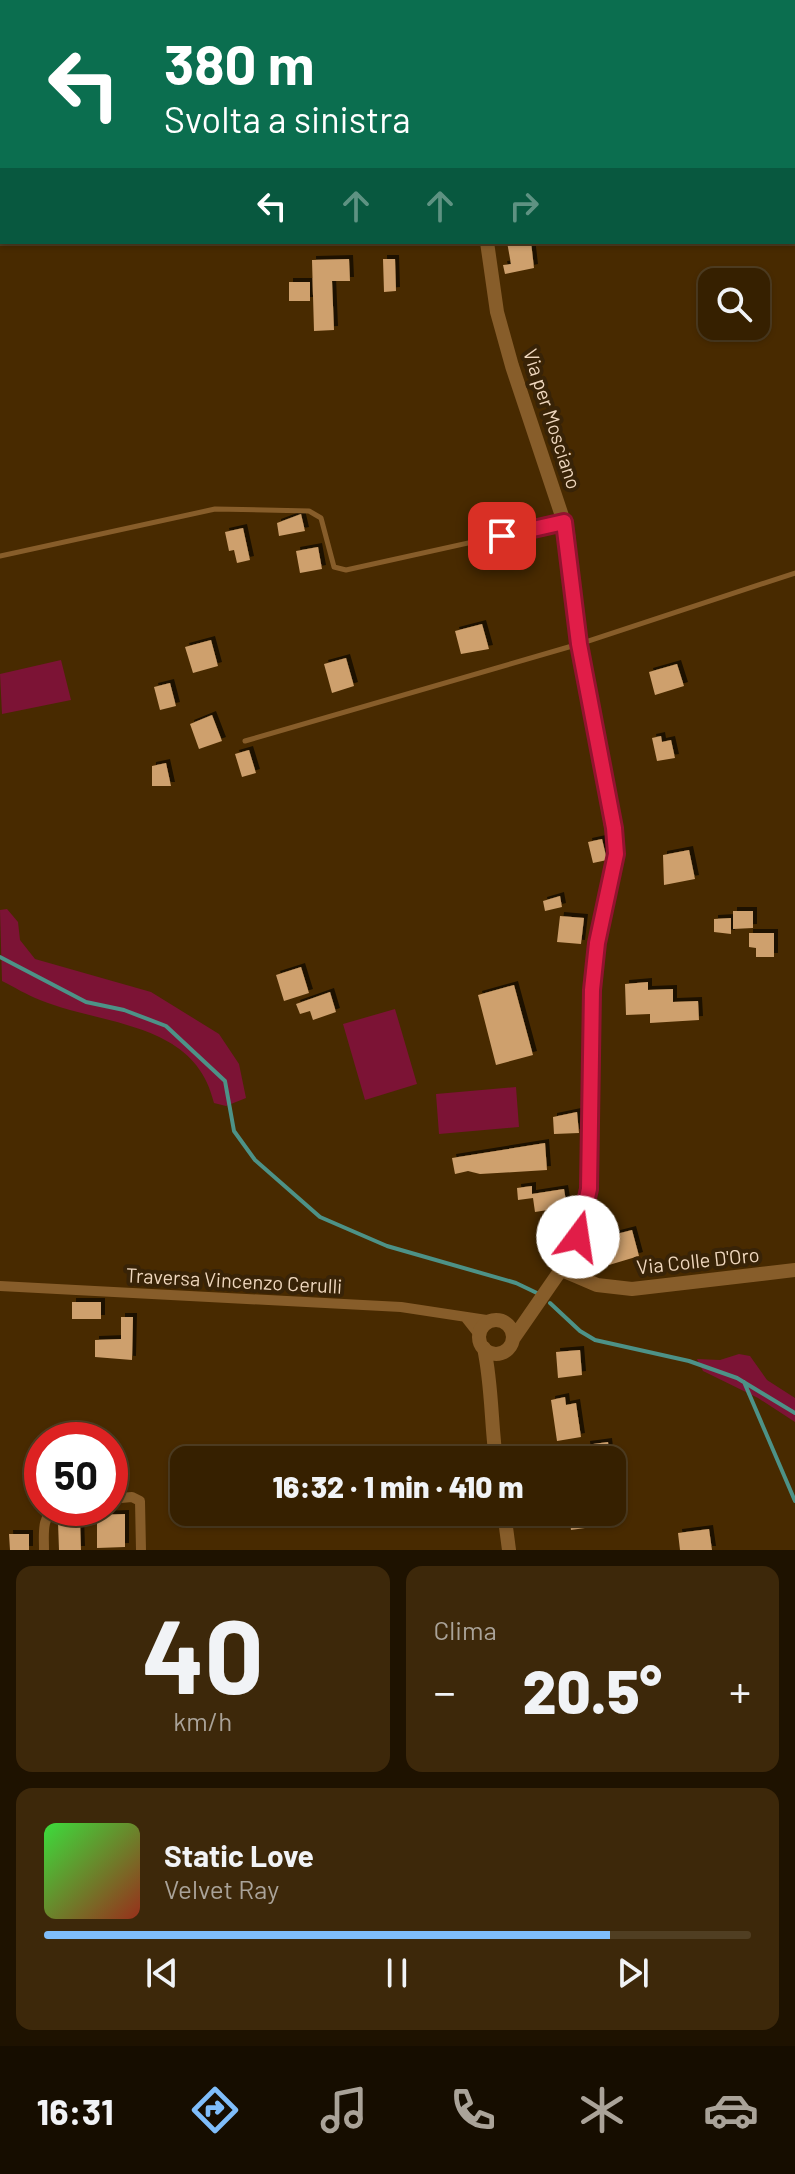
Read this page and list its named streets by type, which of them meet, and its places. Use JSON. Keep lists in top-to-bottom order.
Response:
{
  "streets": {
    "main road": ["Via per Mosciano", "Via Colle D'Oro"],
    "street": ["Traversa Vincenzo Cerulli"]
  },
  "crossings": [
    ["Via per Mosciano", "Via Colle D'Oro"],
    ["Via per Mosciano", "Traversa Vincenzo Cerulli"]
  ],
  "page": {
    "turn": ["380 m", "Svolta a sinistra"],
    "limit": "50",
    "trip": "16:32 · 1 min · 410 m",
    "tile": [
      ["40", "km/h"],
      "Clima"
    ],
    "heat": ["−", "20.5°", "+"],
    "song": ["Static Love", "Velvet Ray"],
    "tabs": "16:31"
  }
}
